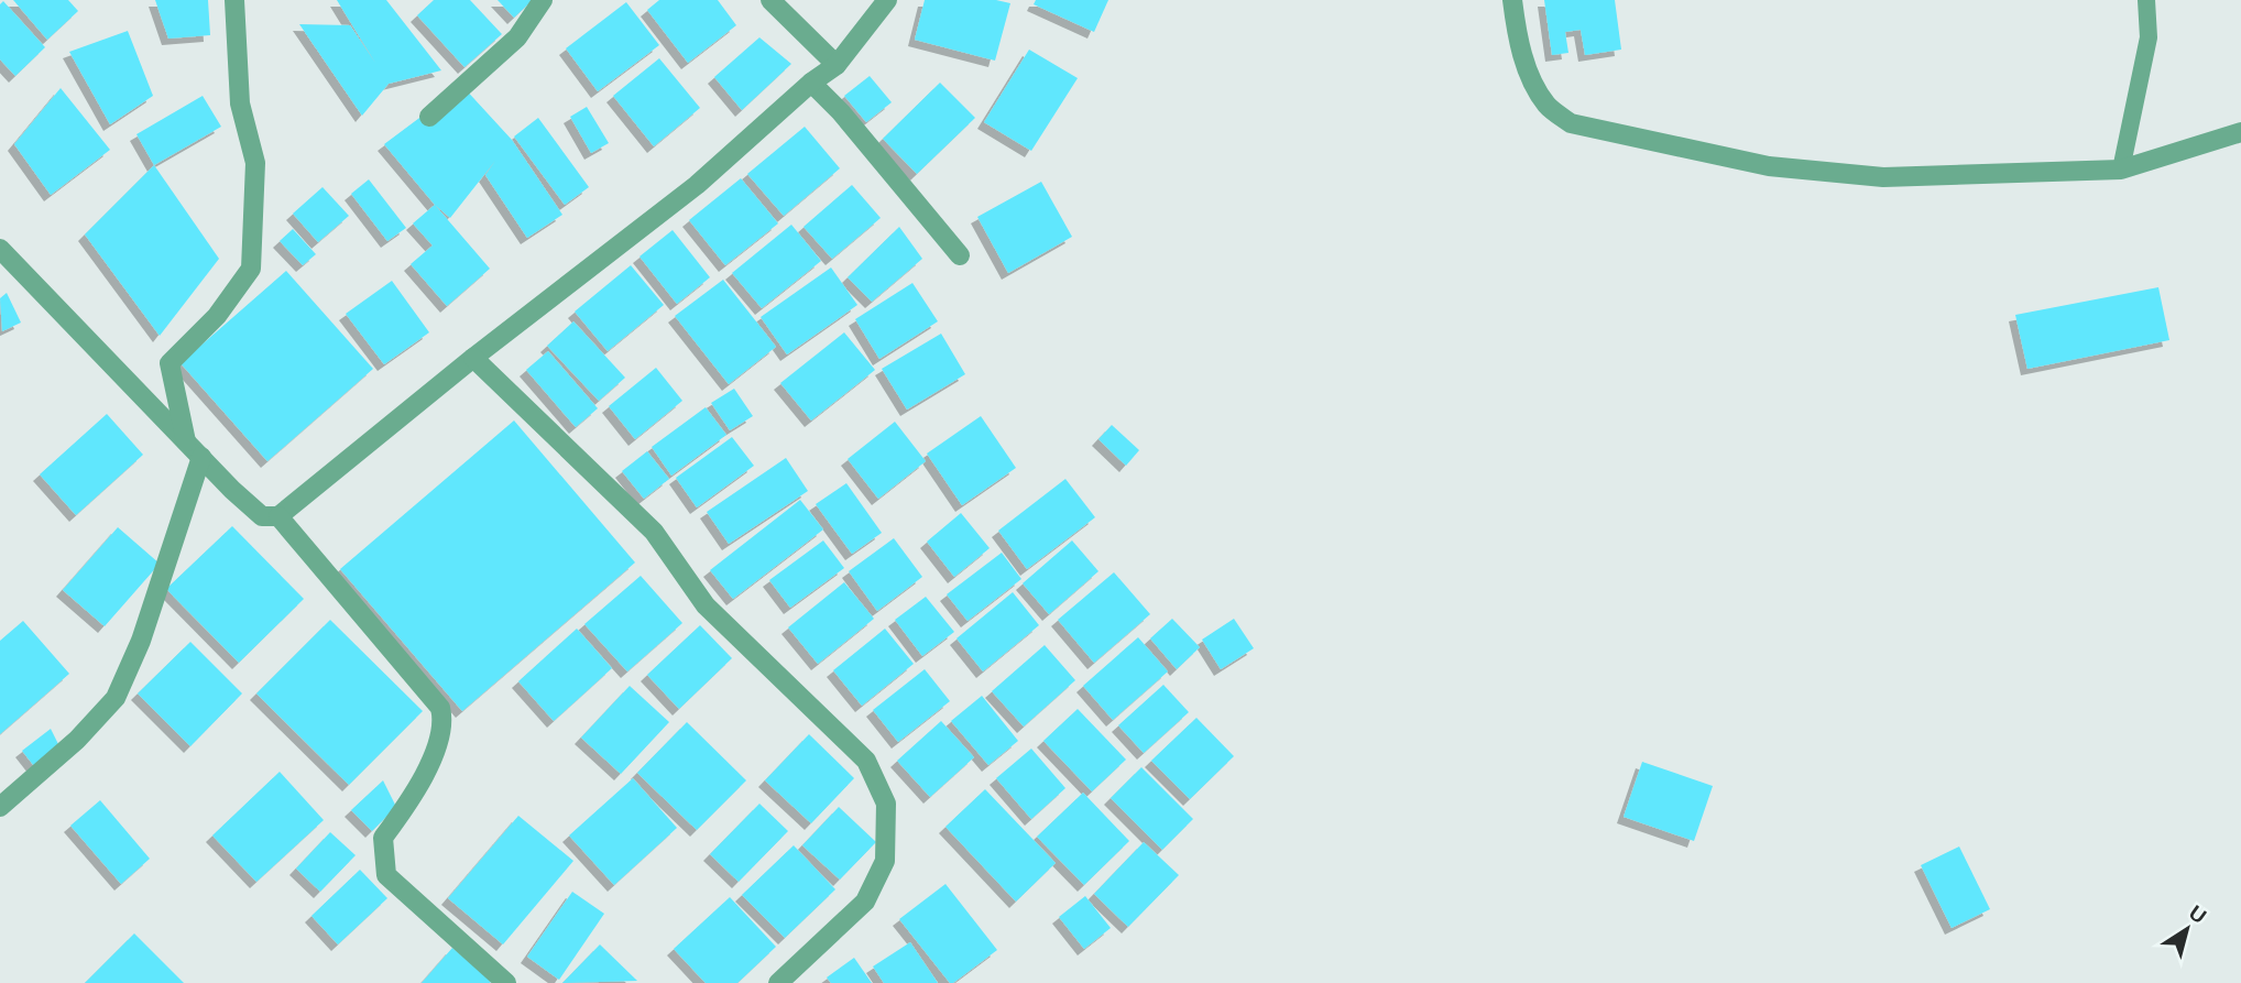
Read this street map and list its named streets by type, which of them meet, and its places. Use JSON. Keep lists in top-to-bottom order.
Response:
{
  "north": "top right"
}
